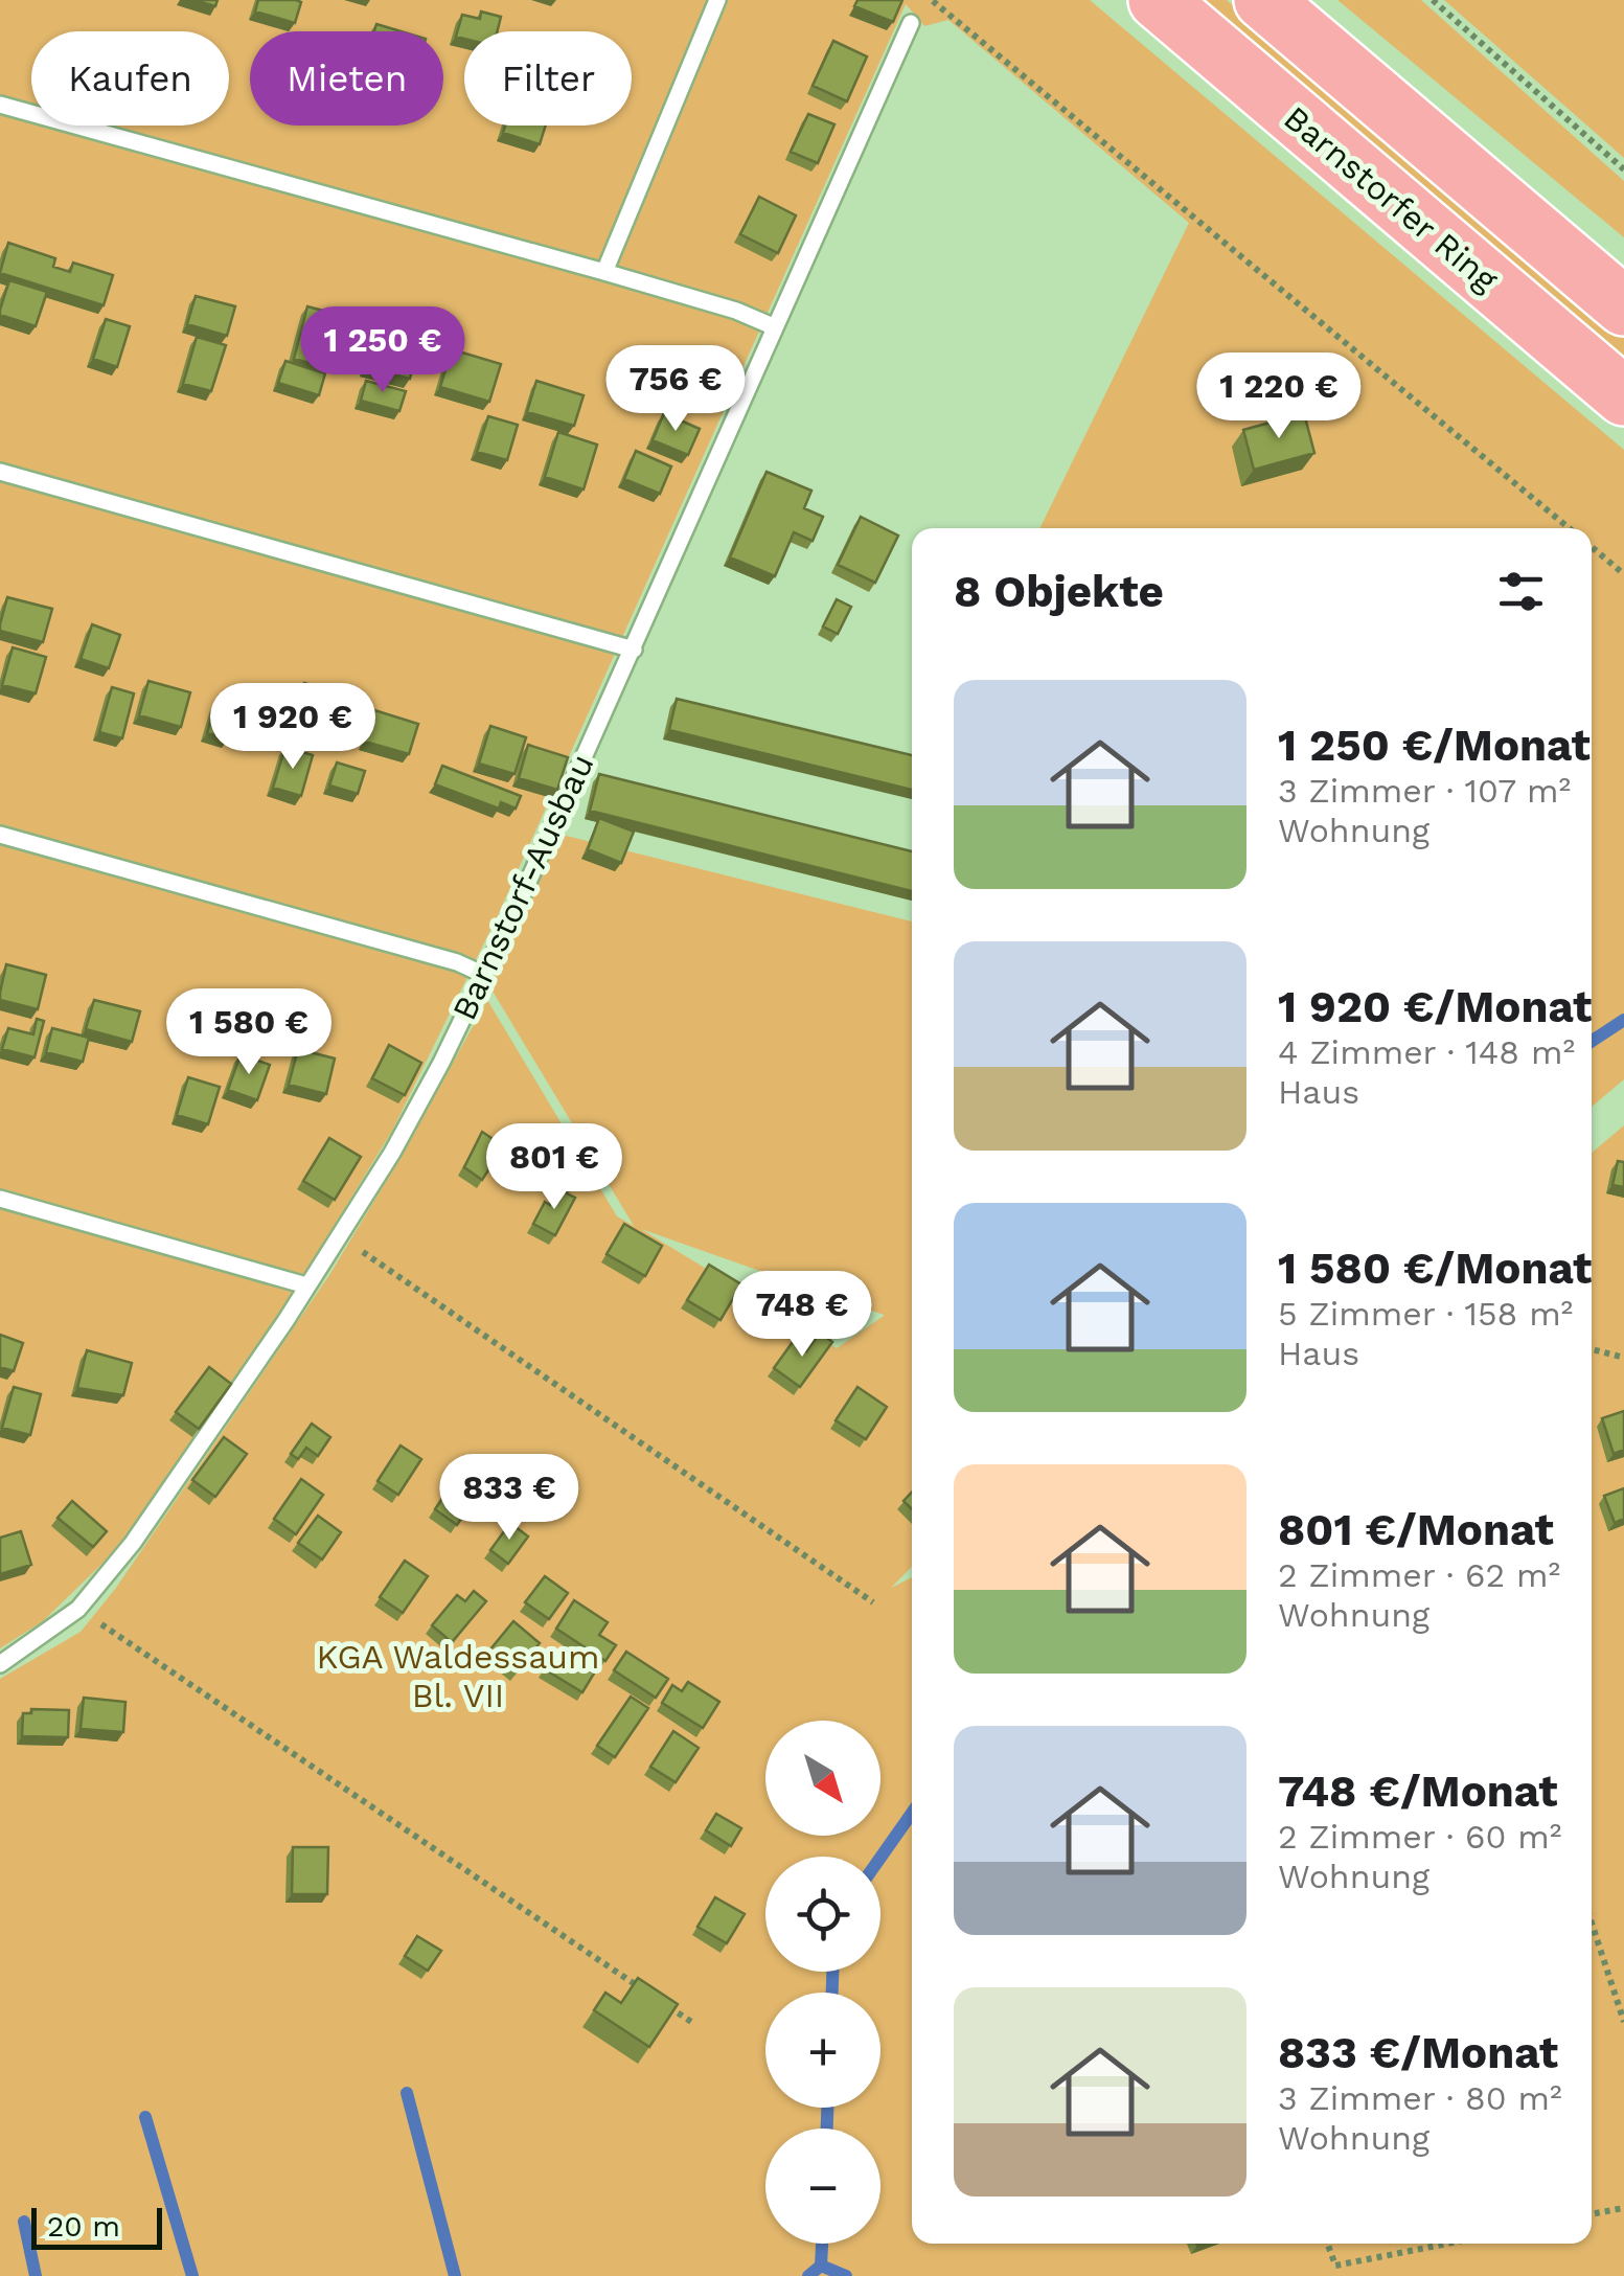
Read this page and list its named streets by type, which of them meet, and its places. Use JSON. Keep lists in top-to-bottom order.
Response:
{
  "streets": {
    "highway": ["Barnstorfer Ring"],
    "lane": ["Barnstorf-Ausbau"]
  },
  "parks": ["KGA Waldessaum Bl. VII"],
  "scale_bar": "20 m",
  "north": "bottom right",
  "page": {
    "chip": ["Kaufen", "Mieten", "Filter"],
    "price": [
      "1 250 €",
      "756 €",
      "1 220 €",
      "1 920 €",
      "1 580 €",
      "801 €",
      "748 €",
      "833 €"
    ],
    "heading": "8 Objekte",
    "list": [
      {
        "name": "1 250 €/Monat",
        "note": "3 Zimmer · 107 m² · Wohnung"
      },
      {
        "name": "1 920 €/Monat",
        "note": "4 Zimmer · 148 m² · Haus"
      },
      {
        "name": "1 580 €/Monat",
        "note": "5 Zimmer · 158 m² · Haus"
      },
      {
        "name": "801 €/Monat",
        "note": "2 Zimmer · 62 m² · Wohnung"
      },
      {
        "name": "748 €/Monat",
        "note": "2 Zimmer · 60 m² · Wohnung"
      },
      {
        "name": "833 €/Monat",
        "note": "3 Zimmer · 80 m² · Wohnung"
      }
    ],
    "map_buttons": ["+", "−"],
    "scale": "20 m"
  }
}
